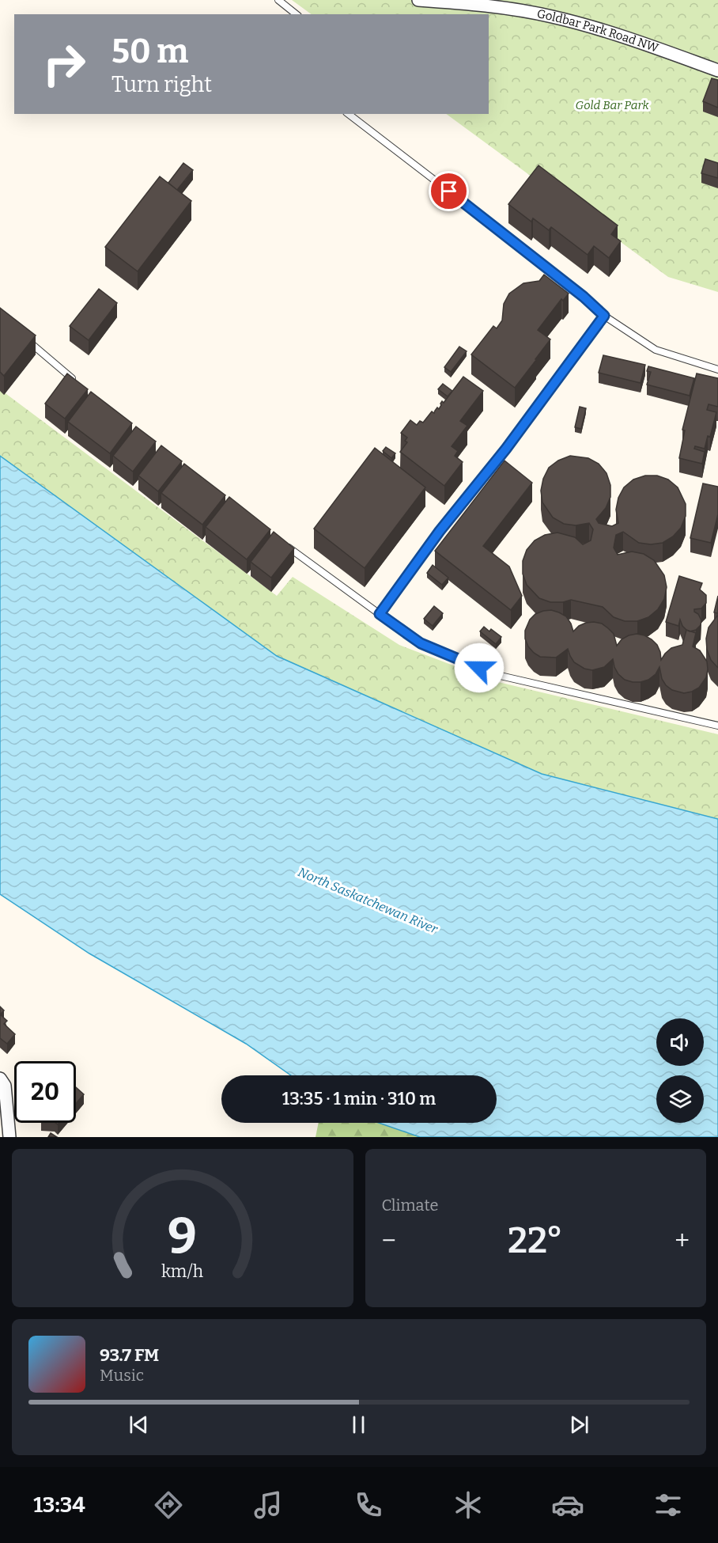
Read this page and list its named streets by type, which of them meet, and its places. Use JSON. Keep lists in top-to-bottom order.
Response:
{
  "streets": {
    "street": ["Goldbar Park Road NW"]
  },
  "water": ["North Saskatchewan River"],
  "parks": ["Gold Bar Park"],
  "page": {
    "turn": ["50 m", "Turn right"],
    "limit": "20",
    "trip": "13:35 · 1 min · 310 m",
    "tile": "Climate",
    "heat": ["−", "22°", "+"],
    "song": ["93.7 FM", "Music"],
    "tabs": "13:34",
    "gauge": ["9", "km/h"]
  }
}
